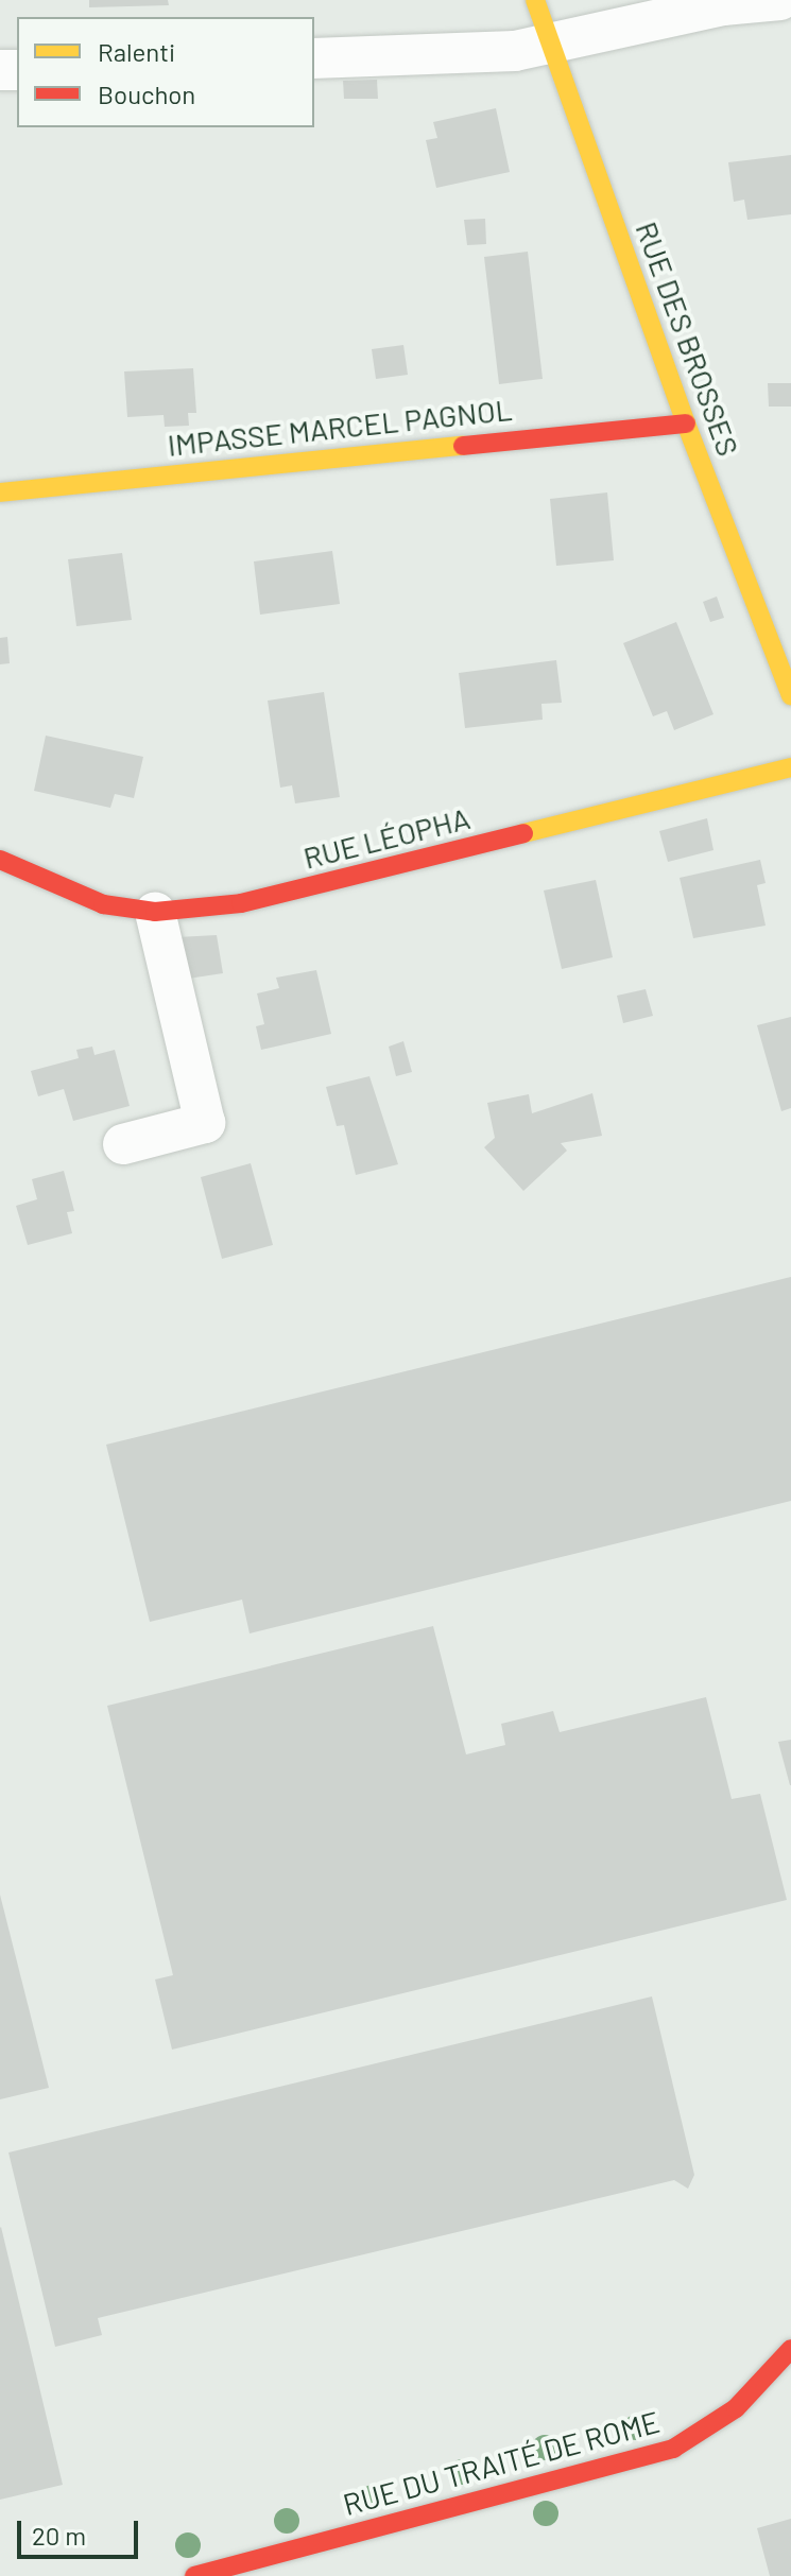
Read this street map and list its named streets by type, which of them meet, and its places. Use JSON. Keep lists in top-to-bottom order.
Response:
{
  "streets": {
    "street": [
      "RUE DES BROSSES",
      "IMPASSE MARCEL PAGNOL",
      "RUE LÉOPHA",
      "RUE DU TRAITÉ DE ROME"
    ]
  },
  "crossings": [
    ["RUE DES BROSSES", "IMPASSE MARCEL PAGNOL"]
  ],
  "legend": ["Ralenti", "Bouchon"],
  "scale_bar": "20 m"
}
